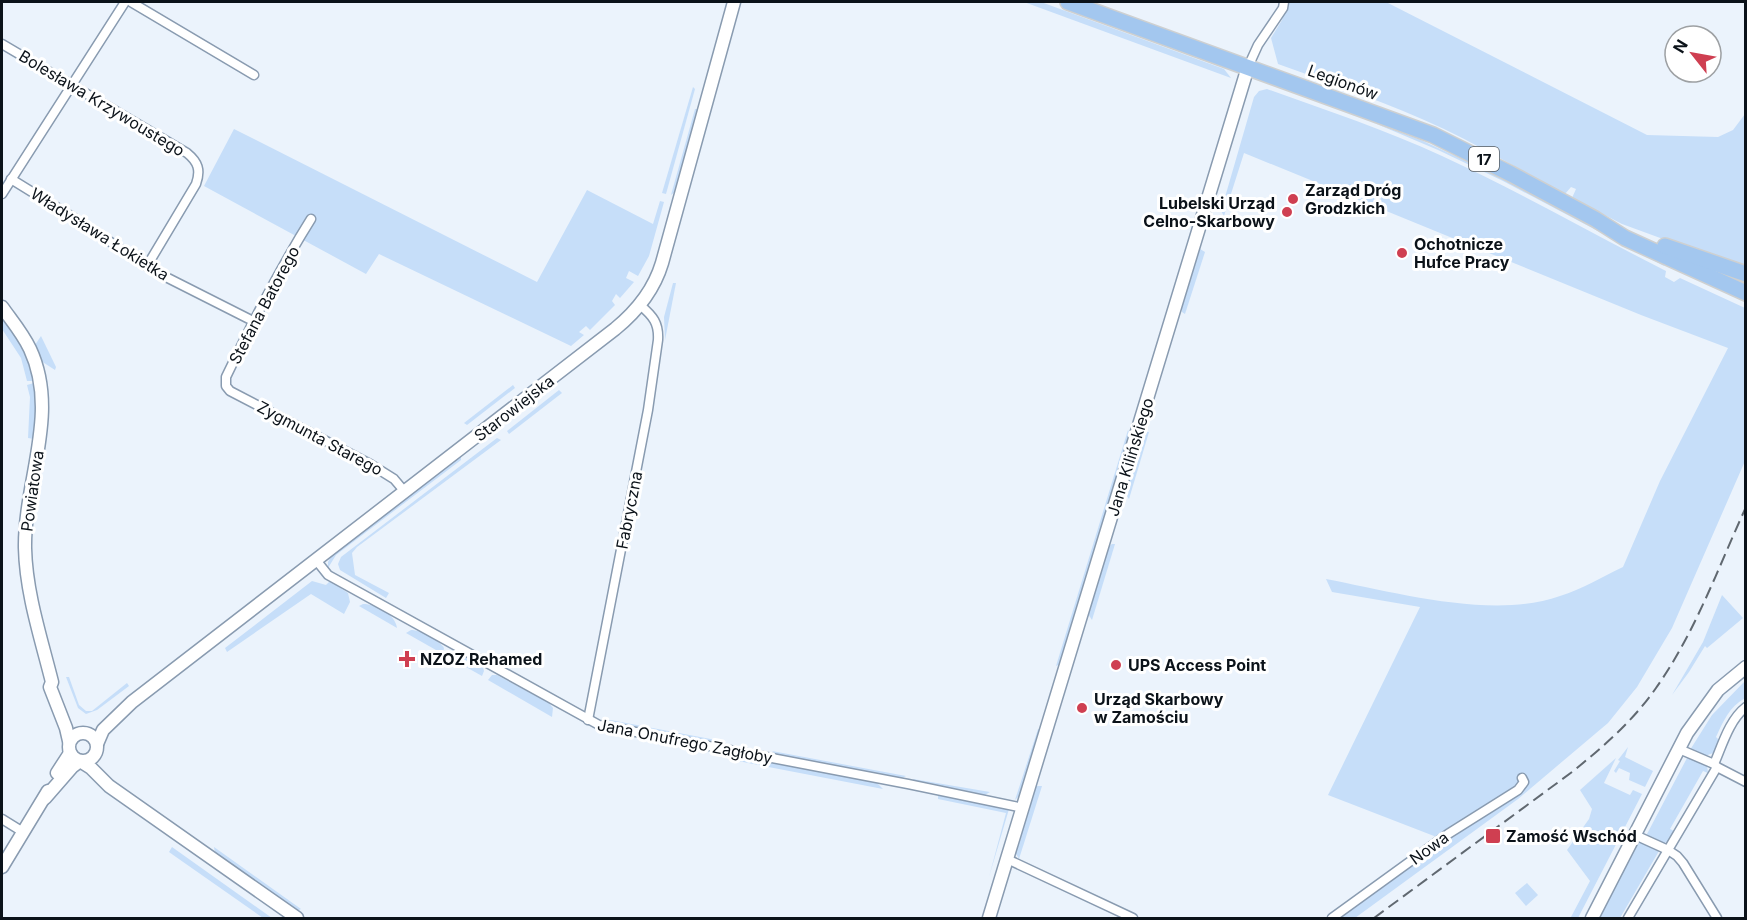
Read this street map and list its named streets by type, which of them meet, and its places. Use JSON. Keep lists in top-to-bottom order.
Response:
{
  "streets": {
    "highway": ["Legionów", "17"],
    "street": [
      "Bolesława Krzywoustego",
      "Władysława Łokietka",
      "Stefana Batorego",
      "Starowiejska",
      "Zygmunta Starego",
      "Jana Kilińskiego",
      "Powiatowa",
      "Fabryczna",
      "Jana Onufrego Zagłoby",
      "Nowa"
    ]
  },
  "crossings": [
    ["Legionów", "Jana Kilińskiego"],
    ["Bolesława Krzywoustego", "Władysława Łokietka"],
    ["Władysława Łokietka", "Stefana Batorego"],
    ["Stefana Batorego", "Zygmunta Starego"],
    ["Starowiejska", "Zygmunta Starego"],
    ["Starowiejska", "Powiatowa"],
    ["Starowiejska", "Fabryczna"],
    ["Starowiejska", "Jana Onufrego Zagłoby"],
    ["Jana Kilińskiego", "Jana Onufrego Zagłoby"],
    ["Fabryczna", "Jana Onufrego Zagłoby"]
  ],
  "places": {
    "other": [
      "Zarząd Dróg Grodzkich",
      "Lubelski Urząd Celno-Skarbowy",
      "Ochotnicze Hufce Pracy",
      "UPS Access Point",
      "Urząd Skarbowy w Zamościu"
    ],
    "health": ["NZOZ Rehamed"],
    "transit": ["Zamość Wschód"]
  },
  "north": "top left"
}
